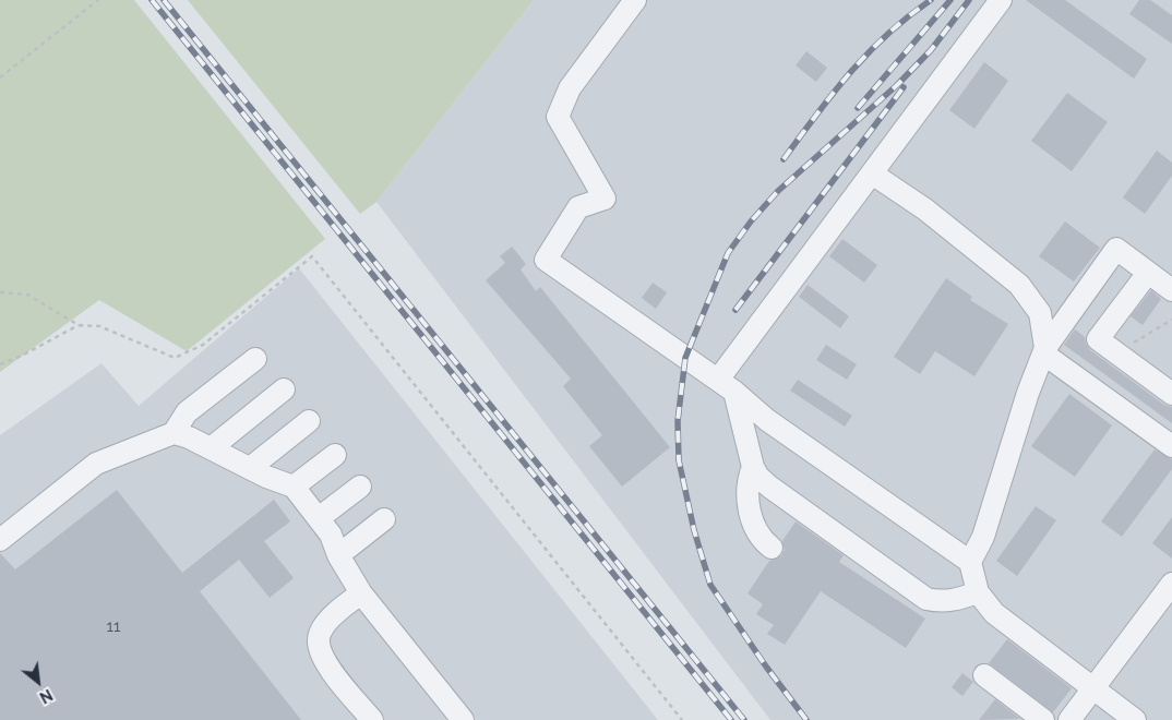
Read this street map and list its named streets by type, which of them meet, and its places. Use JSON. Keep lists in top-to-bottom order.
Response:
{
  "house_numbers": ["11"],
  "north": "bottom right"
}
